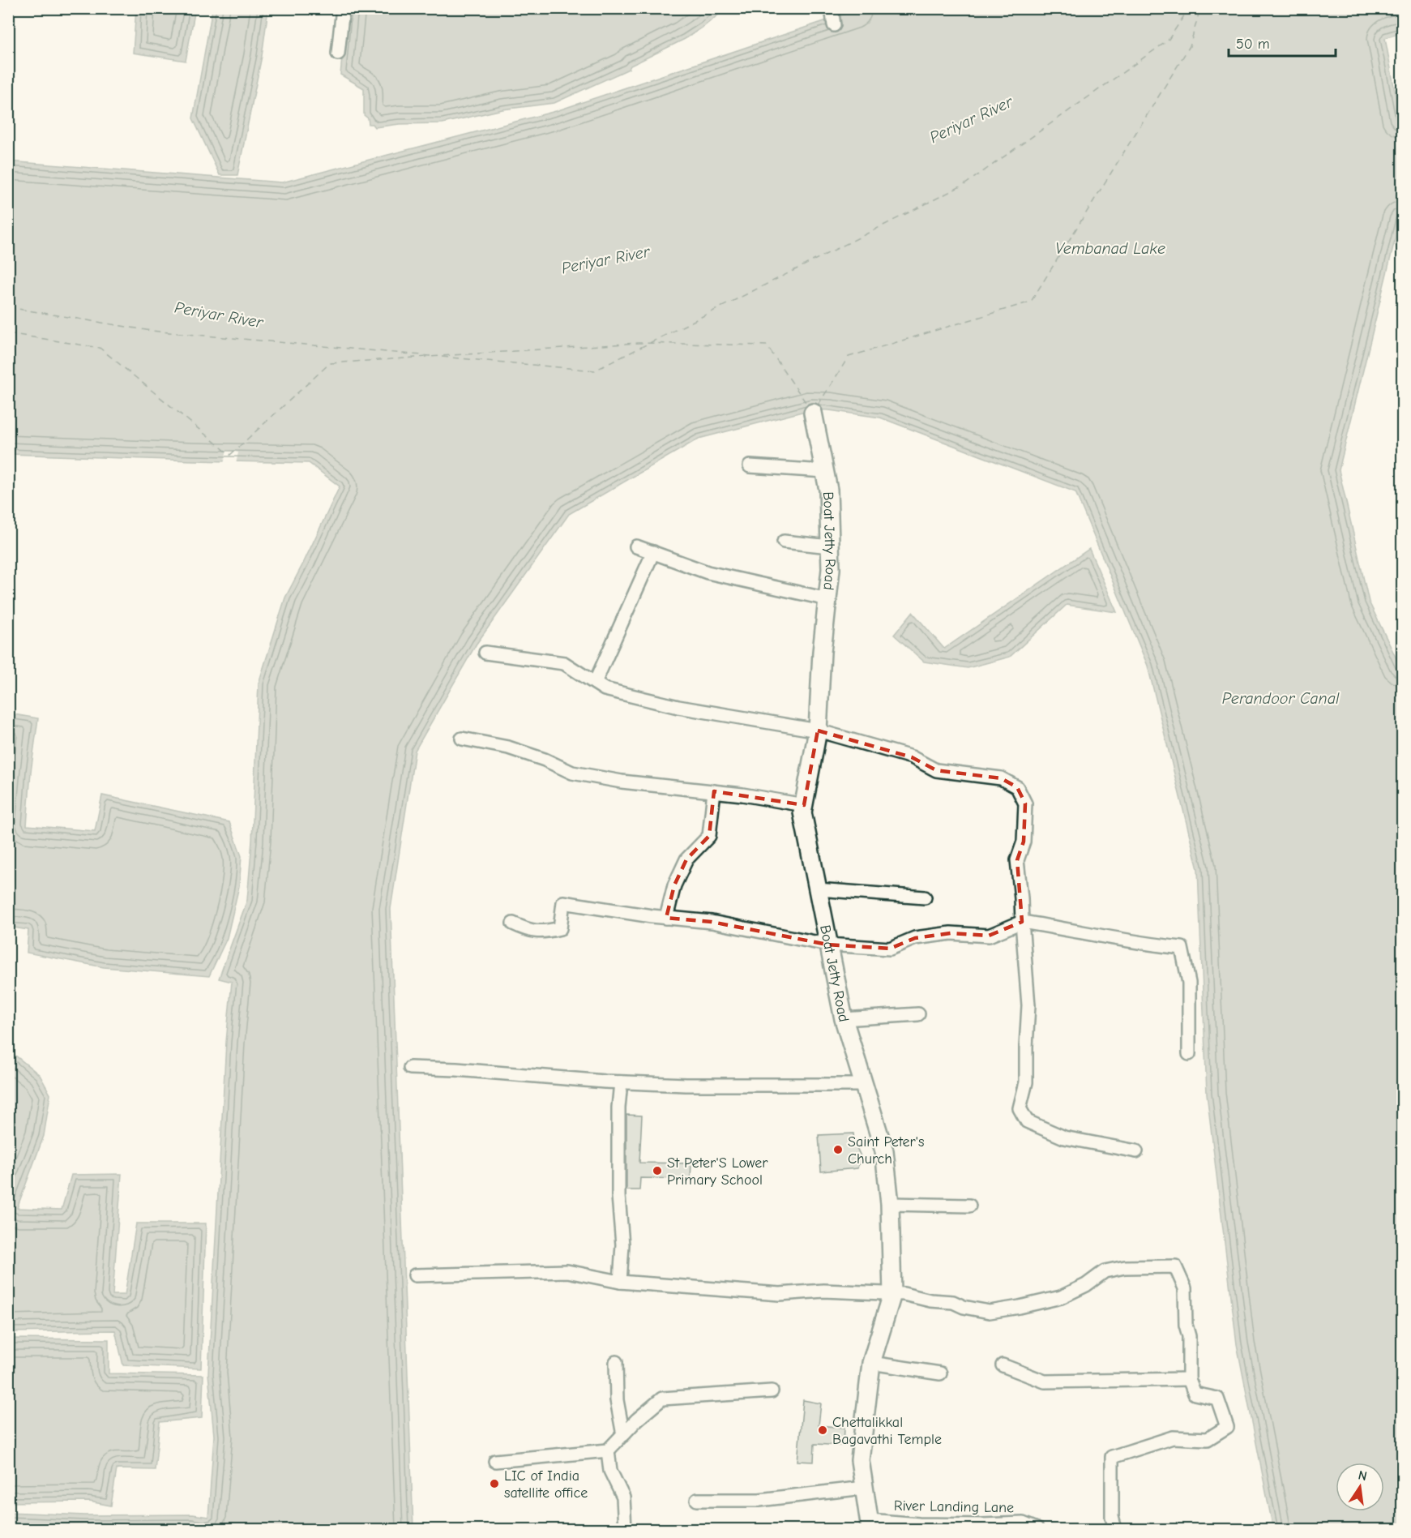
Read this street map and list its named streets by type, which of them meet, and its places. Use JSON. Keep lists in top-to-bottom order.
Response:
{
  "streets": {
    "street": ["Boat Jetty Road", "River Landing Lane"]
  },
  "crossings": [
    ["Boat Jetty Road", "River Landing Lane"]
  ],
  "water": ["Periyar River", "Vembanad Lake", "Perandoor Canal"],
  "places": [
    "Saint Peter's Church",
    "St Peter'S Lower Primary School",
    "Chettalikkal Bagavathi Temple",
    "LIC of India satellite office"
  ],
  "scale_bar": "50 m",
  "north": "top"
}
